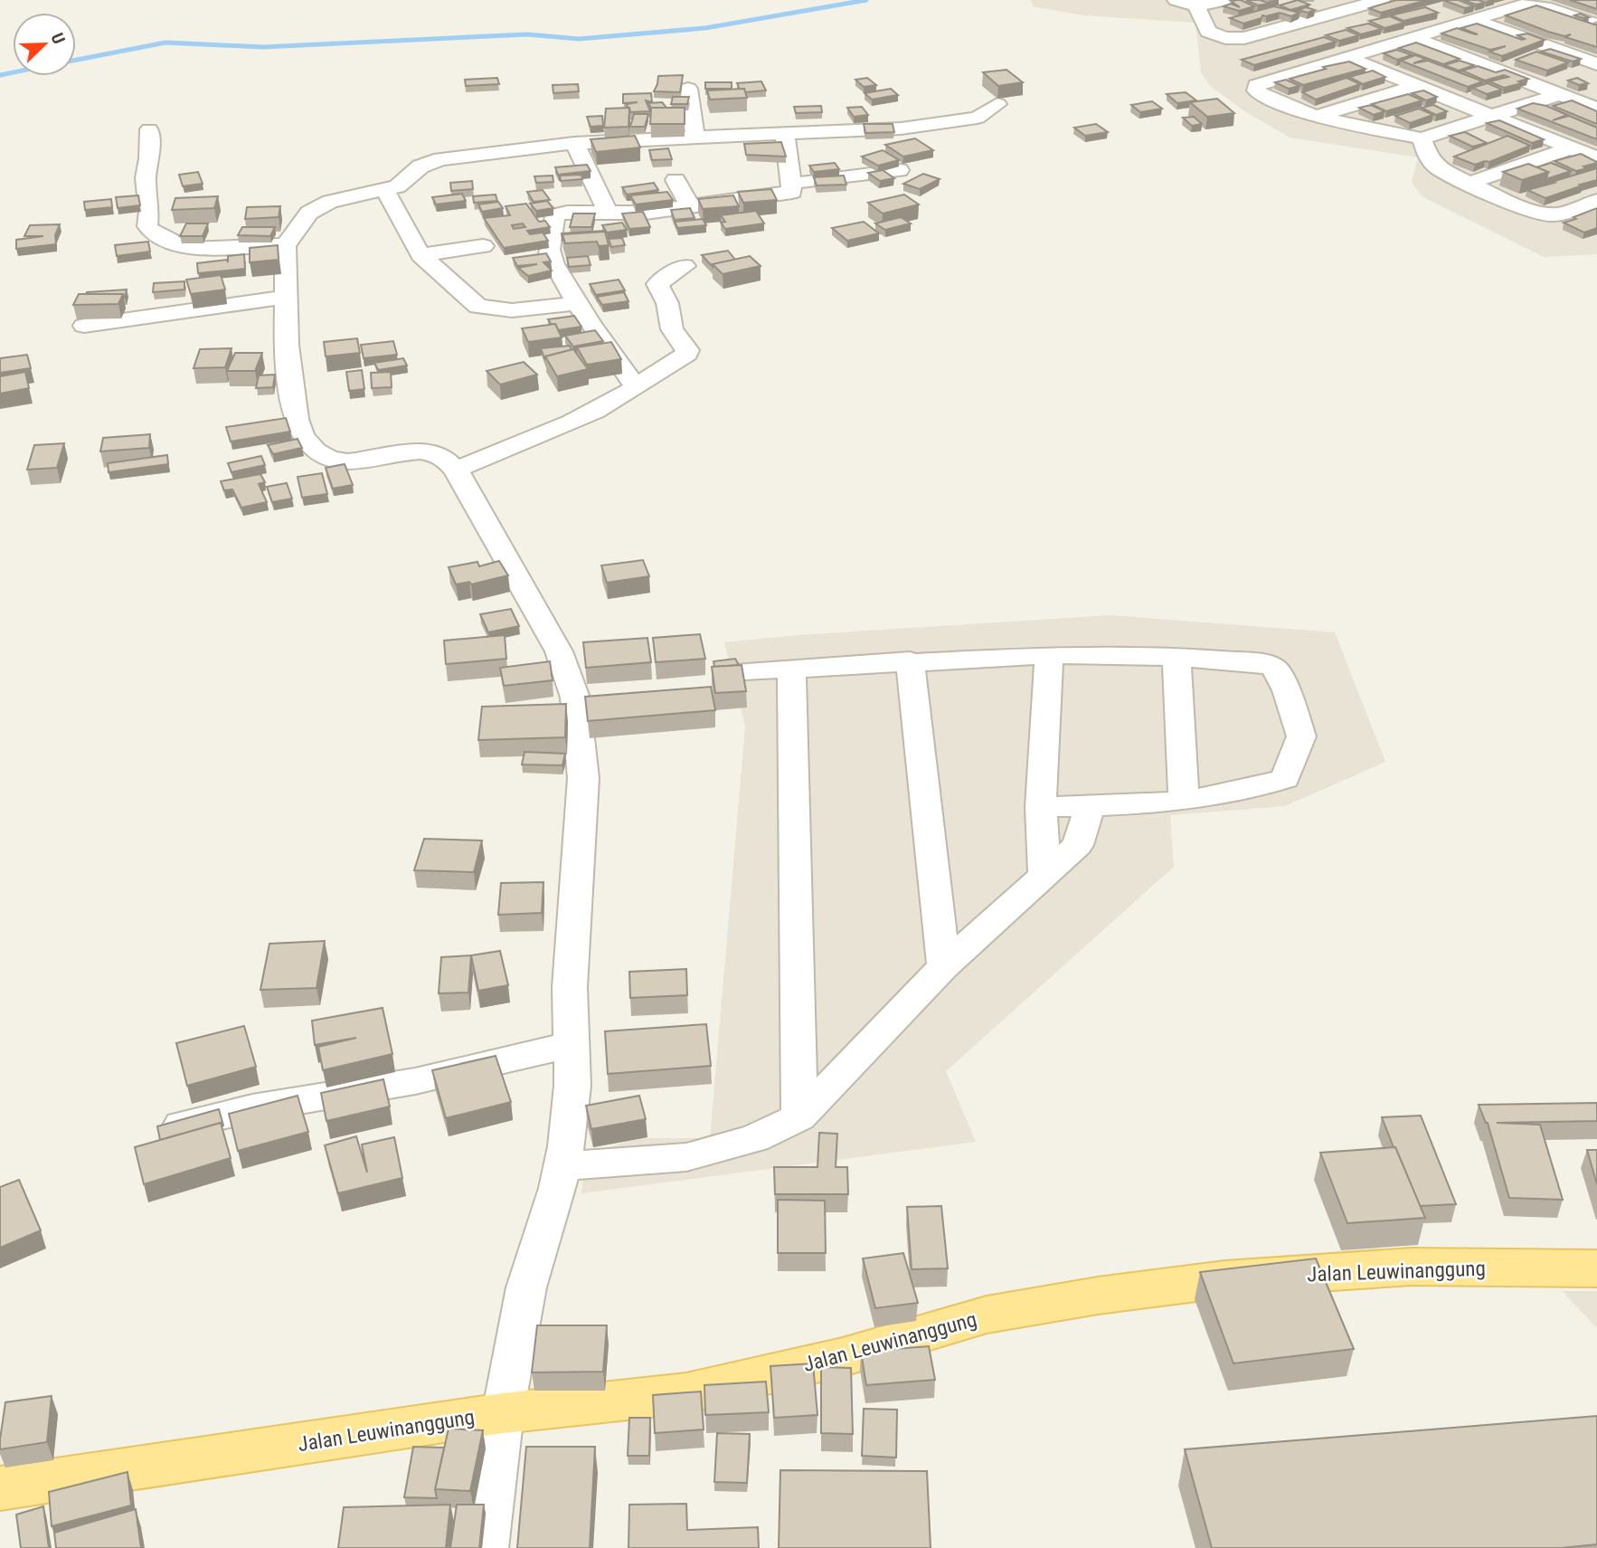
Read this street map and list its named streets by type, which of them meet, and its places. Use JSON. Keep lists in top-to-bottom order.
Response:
{
  "streets": {
    "main road": ["Jalan Leuwinanggung"]
  },
  "north": "top right"
}
